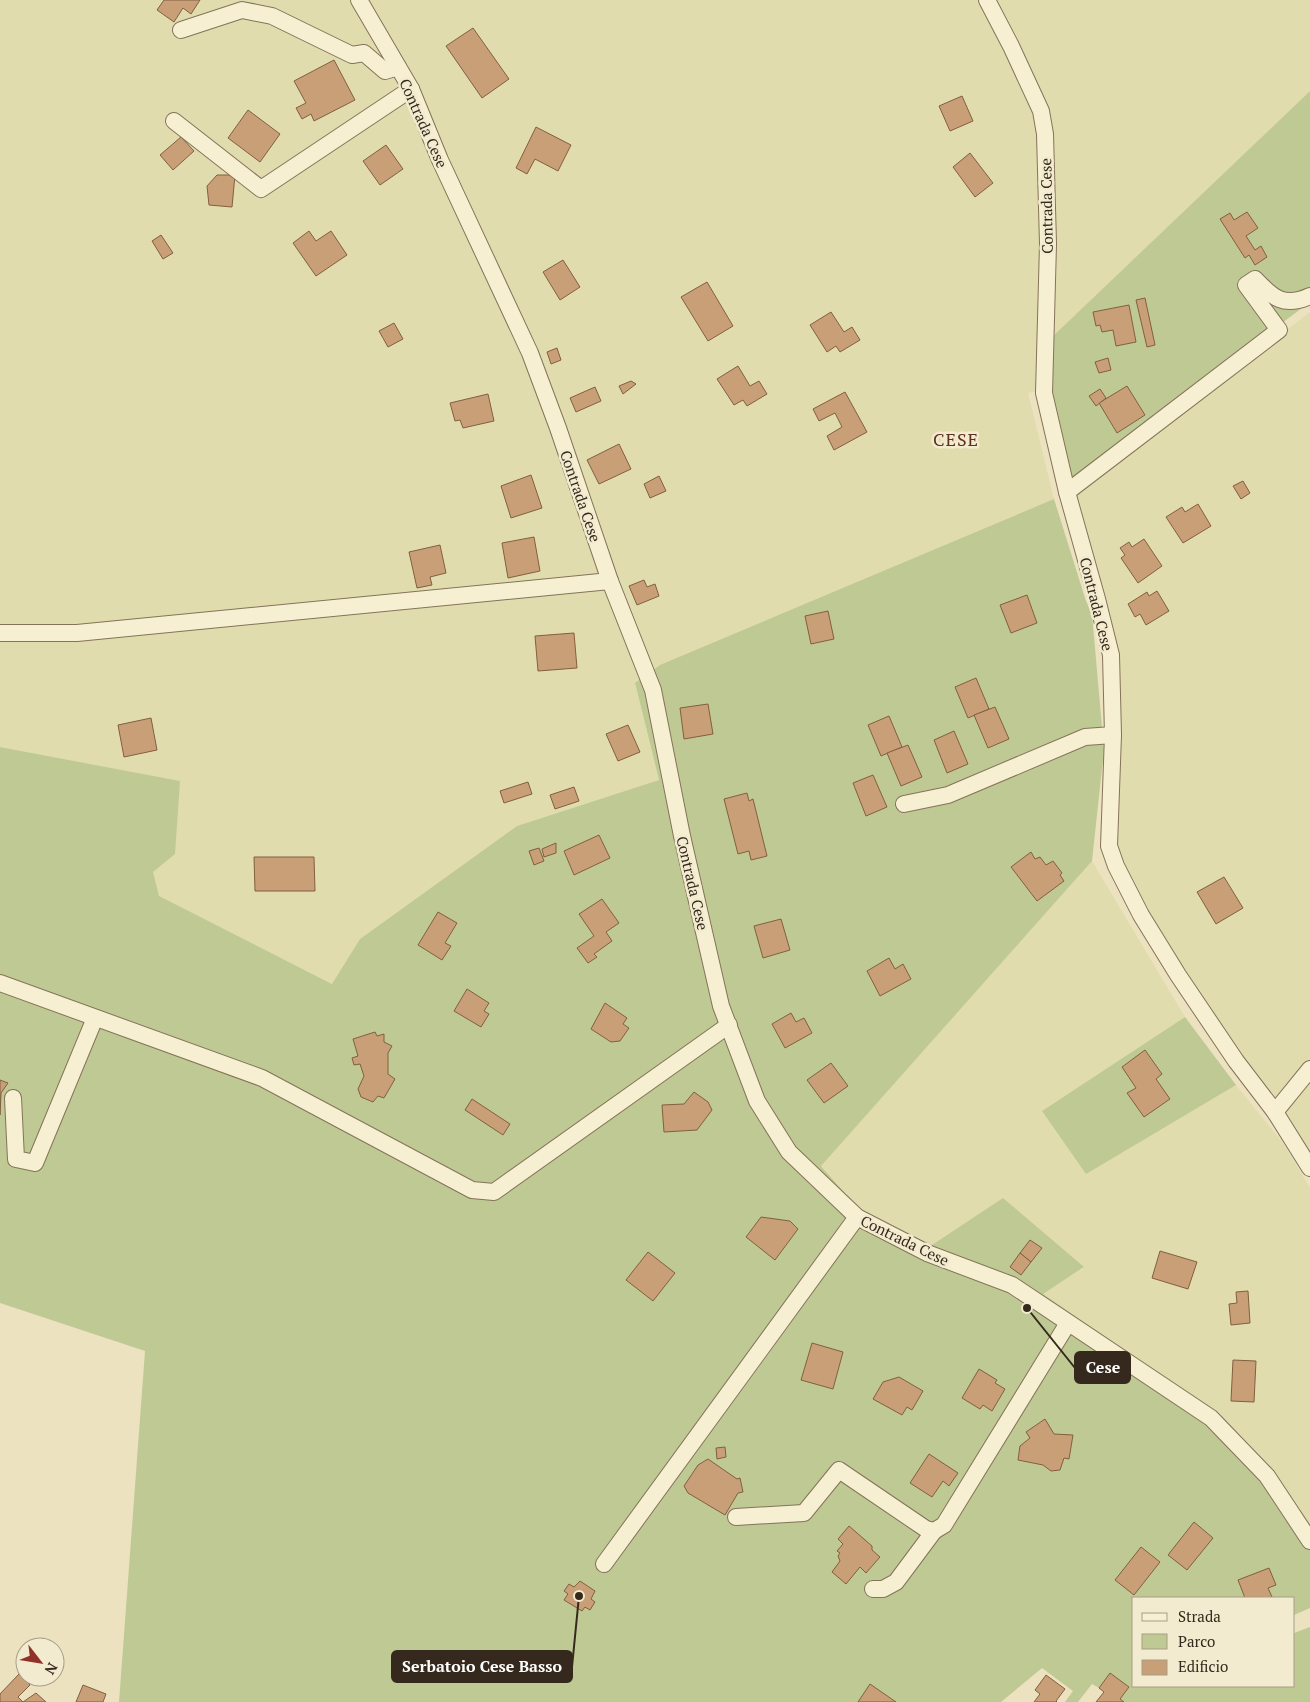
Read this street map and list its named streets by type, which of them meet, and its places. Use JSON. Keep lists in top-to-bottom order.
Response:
{
  "streets": {
    "street": ["Contrada Cese"]
  },
  "districts": ["CESE"],
  "places": ["Cese", "Serbatoio Cese Basso"],
  "legend": ["Strada", "Parco", "Edificio"],
  "north": "bottom right"
}
